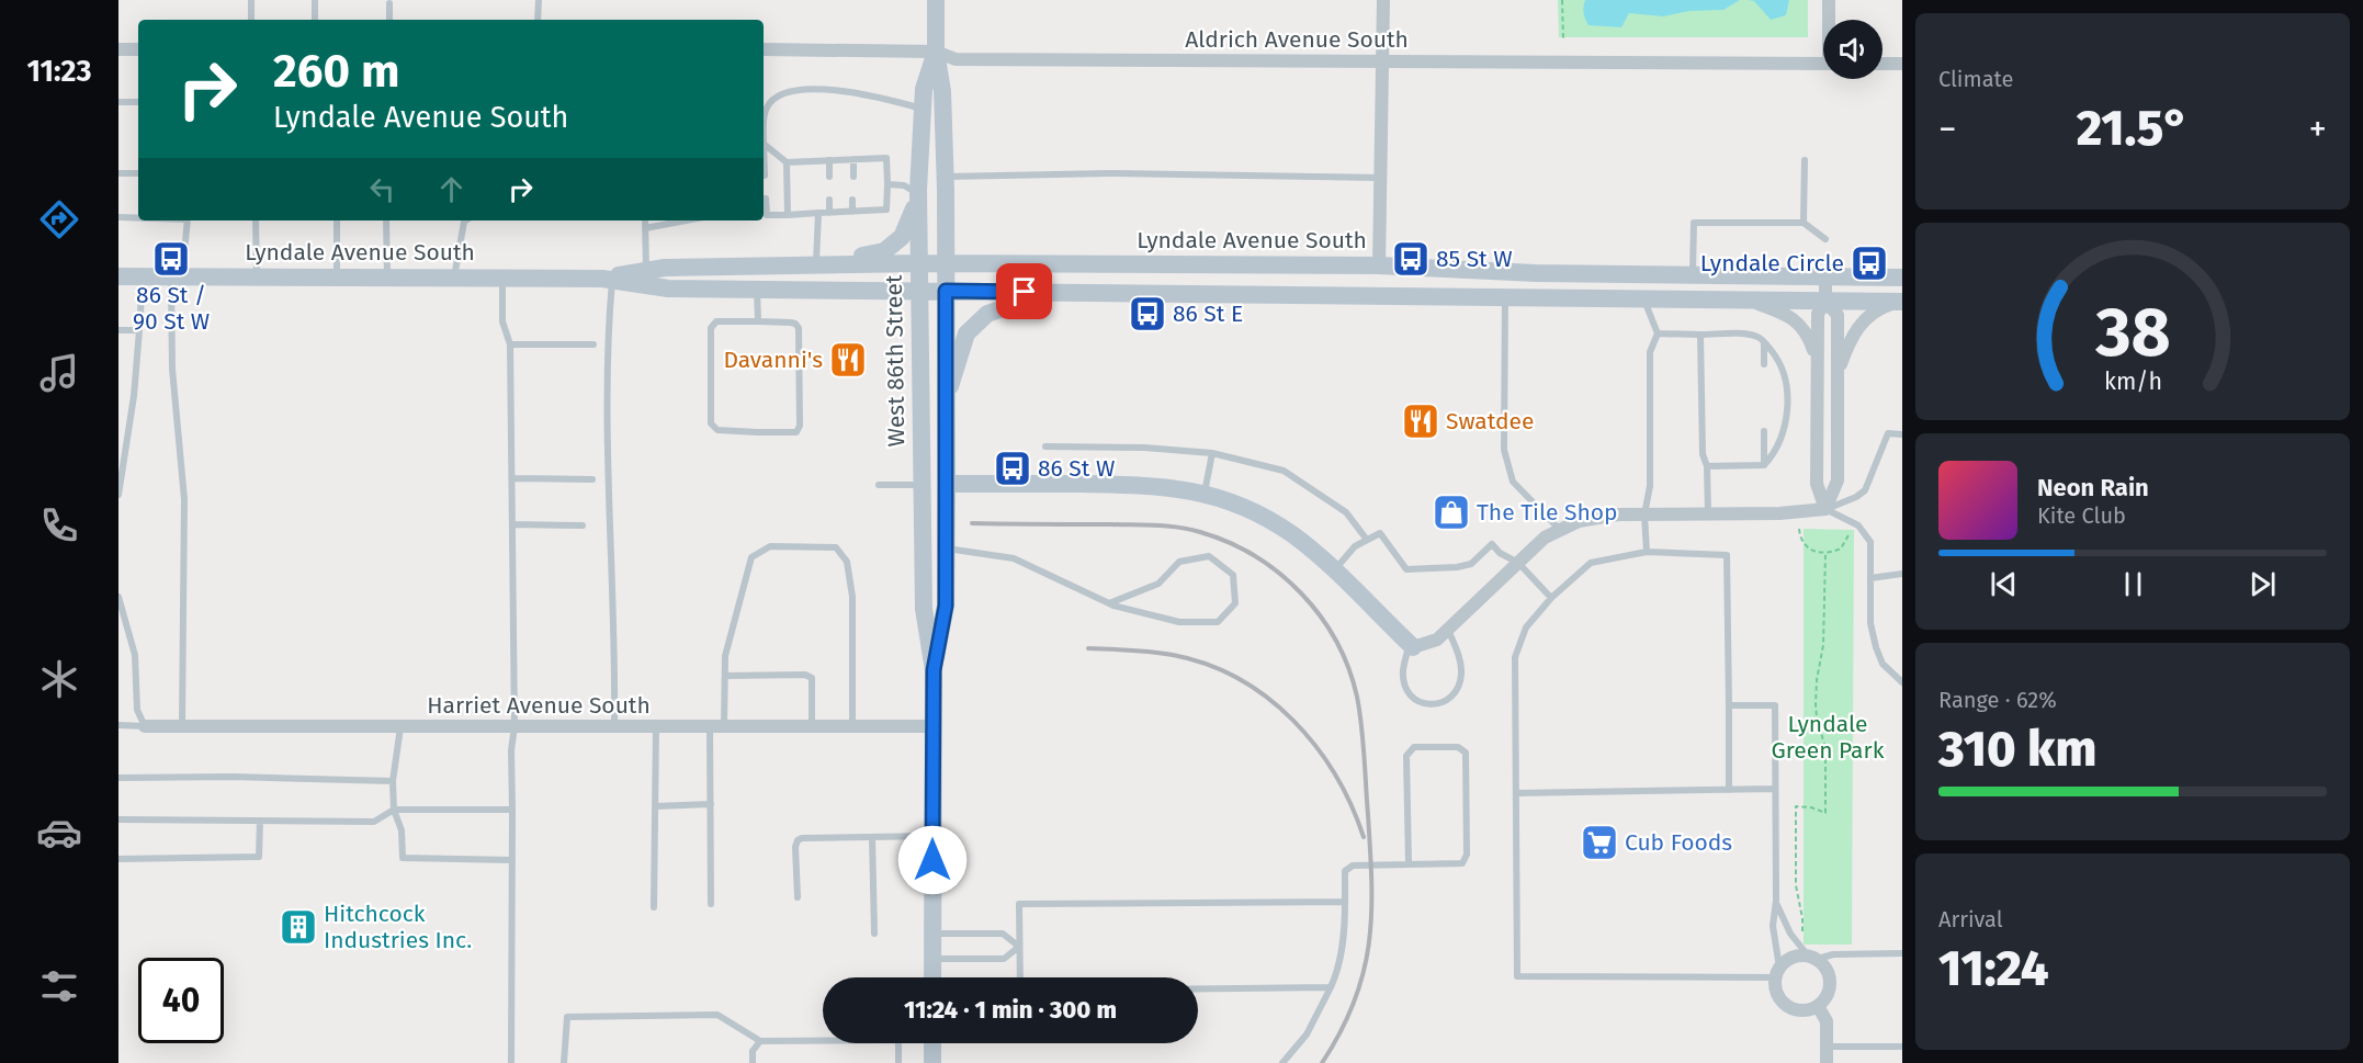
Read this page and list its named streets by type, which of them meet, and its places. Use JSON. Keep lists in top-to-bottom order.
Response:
{
  "streets": {
    "main road": ["Lyndale Avenue South", "West 86th Street"],
    "street": ["Aldrich Avenue South", "Harriet Avenue South"]
  },
  "crossings": [
    ["Aldrich Avenue South", "West 86th Street"],
    ["Lyndale Avenue South", "West 86th Street"],
    ["West 86th Street", "Harriet Avenue South"]
  ],
  "parks": ["Lyndale Green Park"],
  "places": {
    "bus stop": [
      "86 St / 90 St W",
      "85 St W",
      "Lyndale Circle",
      "86 St E",
      "86 St W"
    ],
    "restaurant": ["Davanni's", "Swatdee"],
    "shop": ["The Tile Shop"],
    "supermarket": ["Cub Foods"],
    "building": ["Hitchcock Industries Inc."]
  },
  "page": {
    "tabs": "11:23",
    "tile": [
      "Climate",
      ["Range · 62%", "310 km"],
      ["Arrival", "11:24"]
    ],
    "turn": ["260 m", "Lyndale Avenue South"],
    "heat": ["−", "21.5°", "+"],
    "song": ["Neon Rain", "Kite Club"],
    "limit": "40",
    "trip": "11:24 · 1 min · 300 m",
    "gauge": ["38", "km/h"]
  }
}
